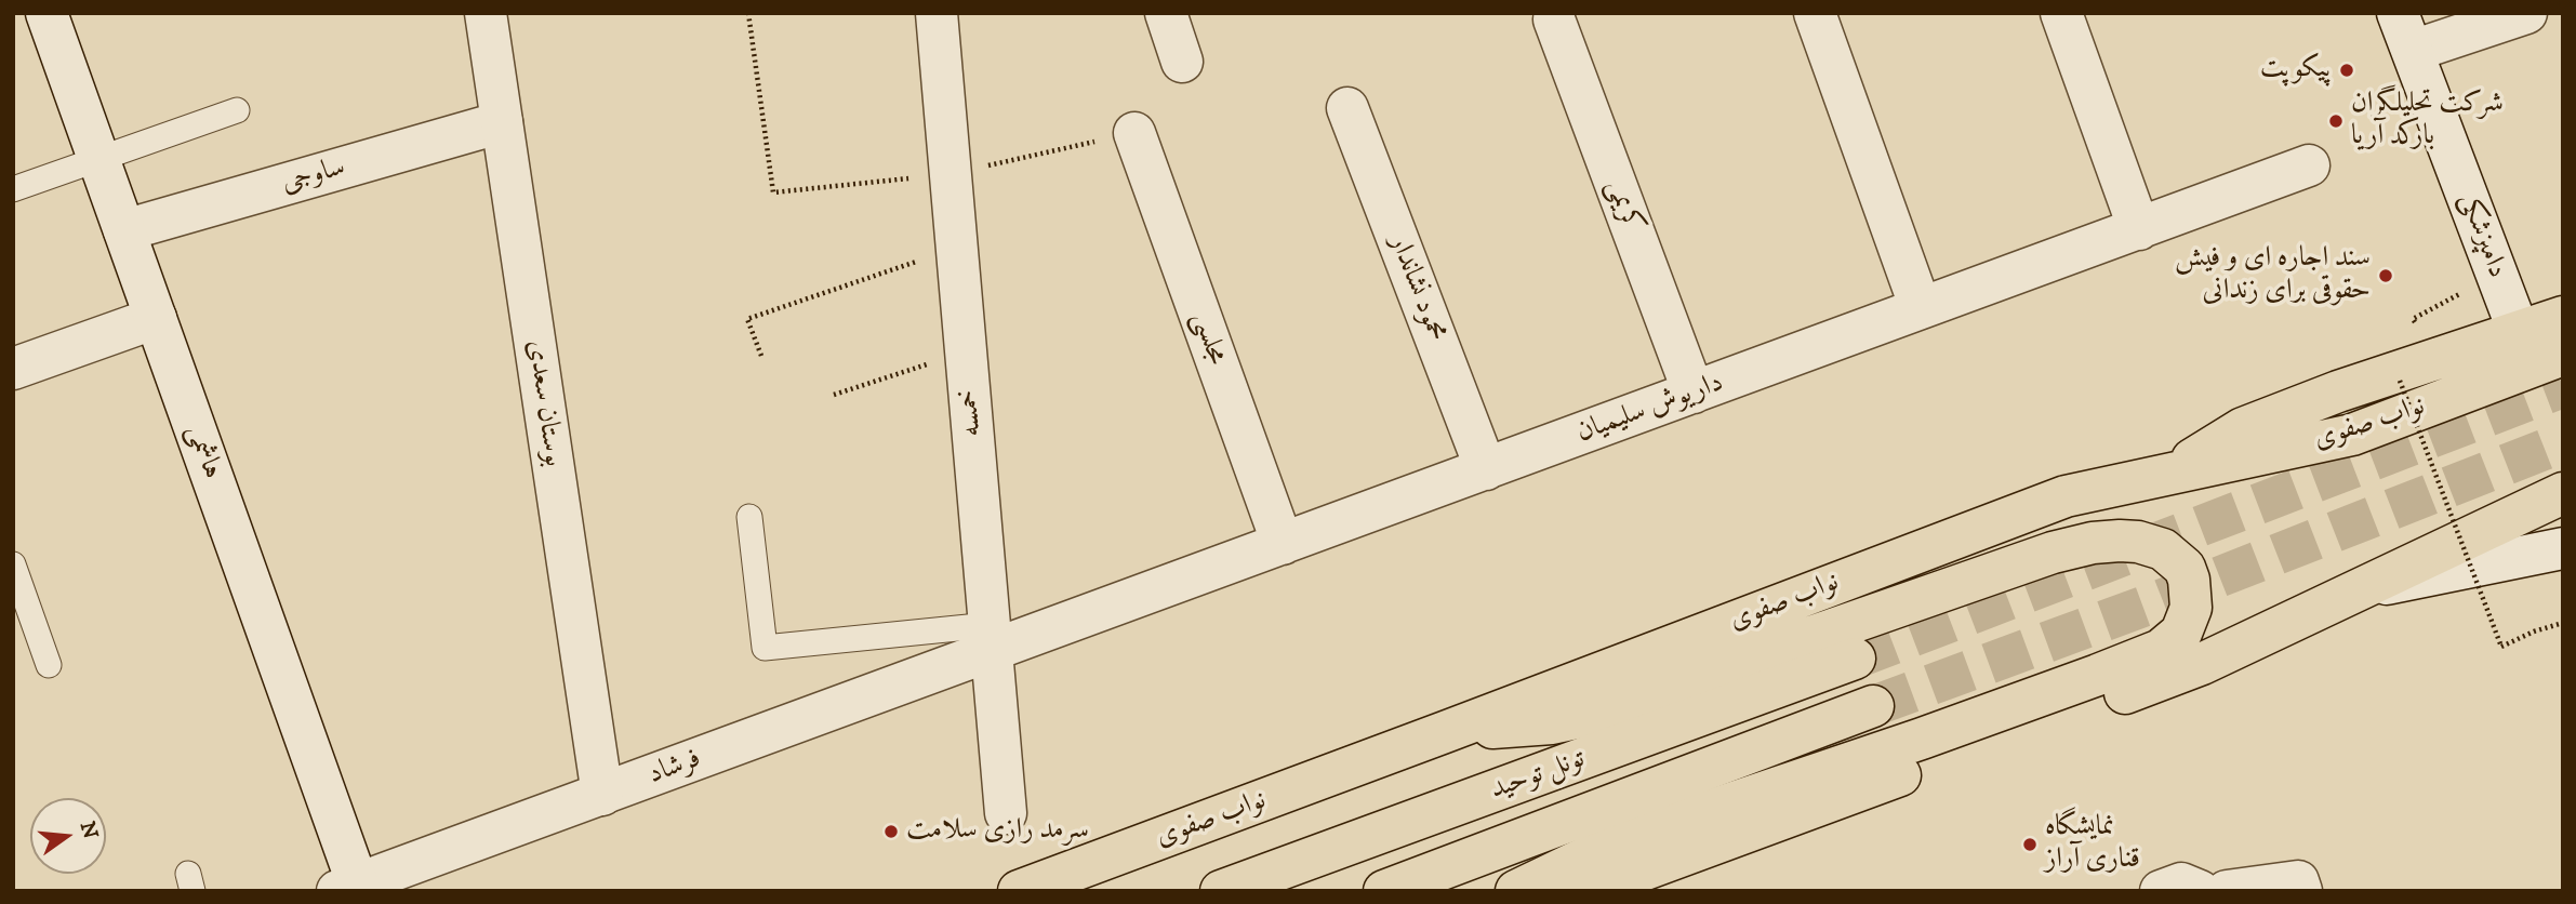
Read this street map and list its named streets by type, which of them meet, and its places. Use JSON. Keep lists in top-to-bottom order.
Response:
{
  "streets": {
    "main road": ["نواب صفوی", "تونل توحید"],
    "street": [
      "ساوجی",
      "کریمی",
      "دامپزشکی",
      "محمود نشاندار",
      "مجلسی",
      "بوستان سعدی",
      "داریوش سلیمیان",
      "خمسه",
      "هاشمی",
      "فرشاد"
    ]
  },
  "crossings": [
    ["ساوجی", "بوستان سعدی"],
    ["ساوجی", "هاشمی"],
    ["کریمی", "داریوش سلیمیان"],
    ["محمود نشاندار", "داریوش سلیمیان"],
    ["مجلسی", "داریوش سلیمیان"],
    ["بوستان سعدی", "فرشاد"],
    ["داریوش سلیمیان", "خمسه"],
    ["داریوش سلیمیان", "فرشاد"],
    ["خمسه", "فرشاد"],
    ["هاشمی", "فرشاد"]
  ],
  "places": [
    "پیکوپت",
    "شرکت تحلیلگران بارکد آریا",
    "سند اجاره ای و فیش حقوقی برای زندانی",
    "سرمد رازی سلامت",
    "نمایشگاه قناری آراز"
  ],
  "north": "right"
}
